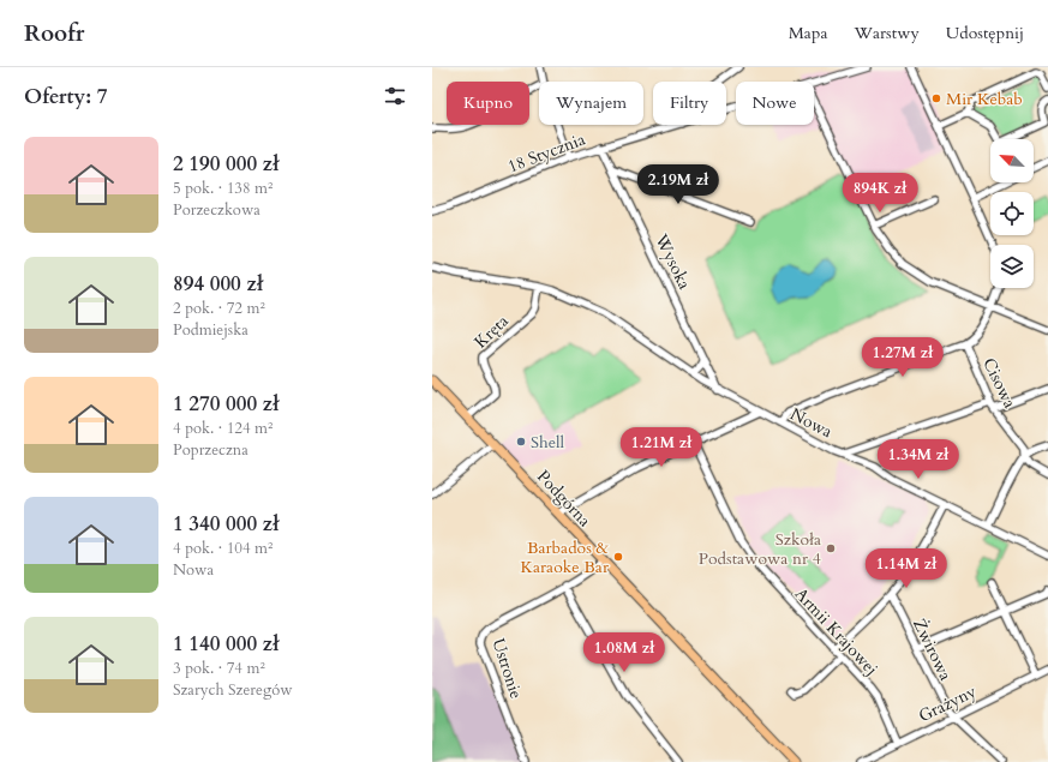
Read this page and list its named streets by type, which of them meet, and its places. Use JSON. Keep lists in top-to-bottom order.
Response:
{
  "streets": {
    "main road": ["Podgórna"],
    "street": [
      "18 Stycznia",
      "Wysoka",
      "Kręta",
      "Cisowa",
      "Nowa",
      "Armii Krajowej",
      "Żwirowa",
      "Ustronie",
      "Grażyny"
    ]
  },
  "crossings": [
    ["18 Stycznia", "Wysoka"],
    ["Wysoka", "Nowa"],
    ["Kręta", "Nowa"],
    ["Kręta", "Podgórna"],
    ["Podgórna", "Ustronie"],
    ["Armii Krajowej", "Grażyny"],
    ["Żwirowa", "Grażyny"]
  ],
  "places": [
    "Mir Kebab",
    "Shell",
    "Szkoła Podstawowa nr 4",
    "Barbados & Karaoke Bar"
  ],
  "north": "top left",
  "page": {
    "header": "Roofr",
    "nav": ["Mapa", "Warstwy", "Udostępnij"],
    "heading": "Oferty: 7",
    "chip": [
      "Kupno",
      "Wynajem",
      "Filtry",
      "Nowe"
    ],
    "list": [
      {
        "name": "2 190 000 zł",
        "note": "5 pok. · 138 m² · Porzeczkowa"
      },
      {
        "name": "894 000 zł",
        "note": "2 pok. · 72 m² · Podmiejska"
      },
      {
        "name": "1 270 000 zł",
        "note": "4 pok. · 124 m² · Poprzeczna"
      },
      {
        "name": "1 340 000 zł",
        "note": "4 pok. · 104 m² · Nowa"
      },
      {
        "name": "1 140 000 zł",
        "note": "3 pok. · 74 m² · Szarych Szeregów"
      }
    ],
    "price": [
      "2.19M zł",
      "894K zł",
      "1.27M zł",
      "1.21M zł",
      "1.34M zł",
      "1.14M zł",
      "1.08M zł"
    ]
  }
}
